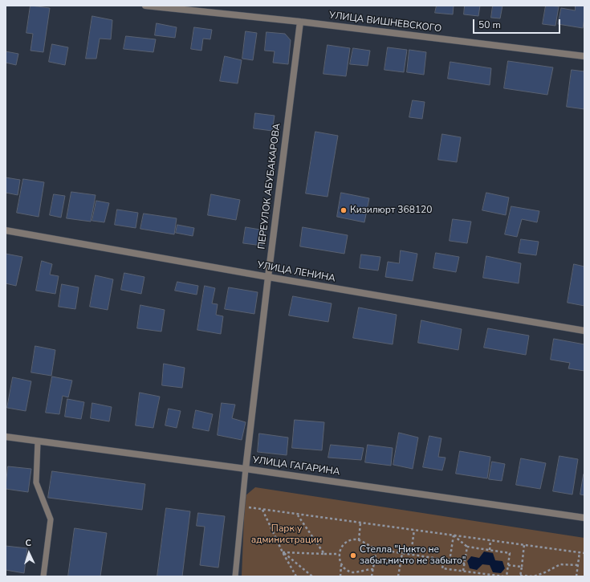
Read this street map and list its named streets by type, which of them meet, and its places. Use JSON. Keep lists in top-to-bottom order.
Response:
{
  "streets": {
    "street": [
      "УЛИЦА ВИШНЕВСКОГО",
      "ПЕРЕУЛОК АБУБАКАРОВА",
      "УЛИЦА ЛЕНИНА",
      "УЛИЦА ГАГАРИНА"
    ]
  },
  "crossings": [
    ["УЛИЦА ВИШНЕВСКОГО", "ПЕРЕУЛОК АБУБАКАРОВА"],
    ["ПЕРЕУЛОК АБУБАКАРОВА", "УЛИЦА ЛЕНИНА"],
    ["ПЕРЕУЛОК АБУБАКАРОВА", "УЛИЦА ГАГАРИНА"]
  ],
  "parks": ["Парк у администрации"],
  "places": ["Кизилюрт 368120", "Стелла \"Никто не забыт,ничто не забыто\""],
  "scale_bar": "50 m",
  "north": "top"
}
